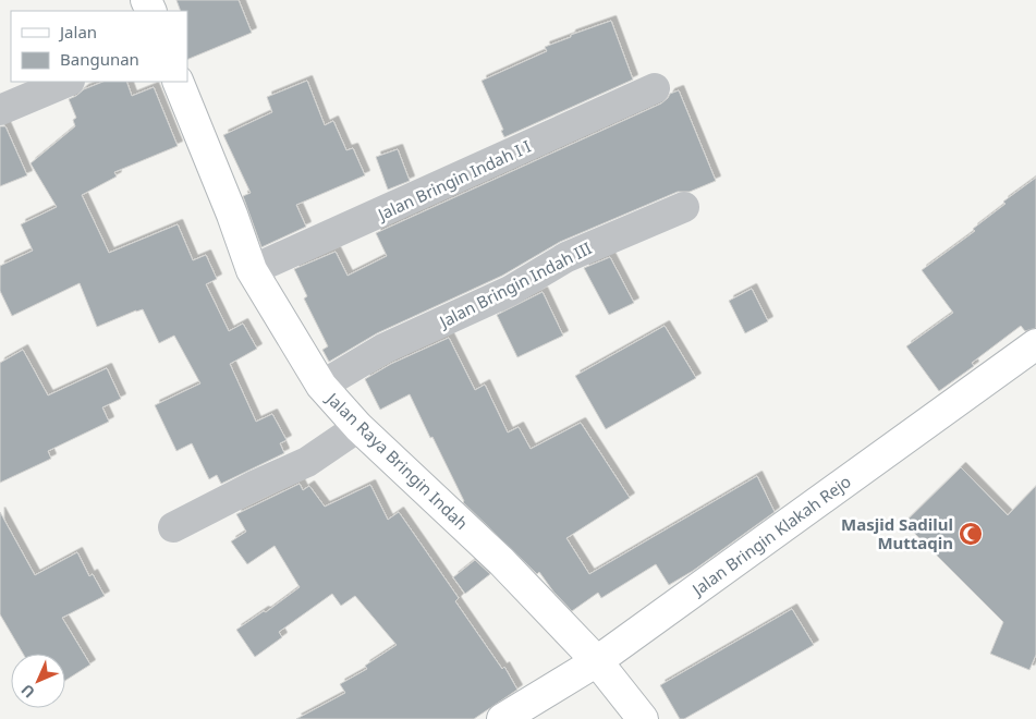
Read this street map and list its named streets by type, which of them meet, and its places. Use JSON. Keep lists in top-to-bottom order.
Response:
{
  "streets": {
    "main road": ["Jalan Raya Bringin Indah", "Jalan Bringin Klakah Rejo"],
    "street": ["Jalan Bringin Indah I I", "Jalan Bringin Indah III"]
  },
  "crossings": [
    ["Jalan Bringin Indah I I", "Jalan Raya Bringin Indah"],
    ["Jalan Bringin Indah III", "Jalan Raya Bringin Indah"],
    ["Jalan Raya Bringin Indah", "Jalan Bringin Klakah Rejo"]
  ],
  "places": {
    "mosque": ["Masjid Sadilul Muttaqin"]
  },
  "legend": ["Jalan", "Bangunan"],
  "north": "bottom left"
}
